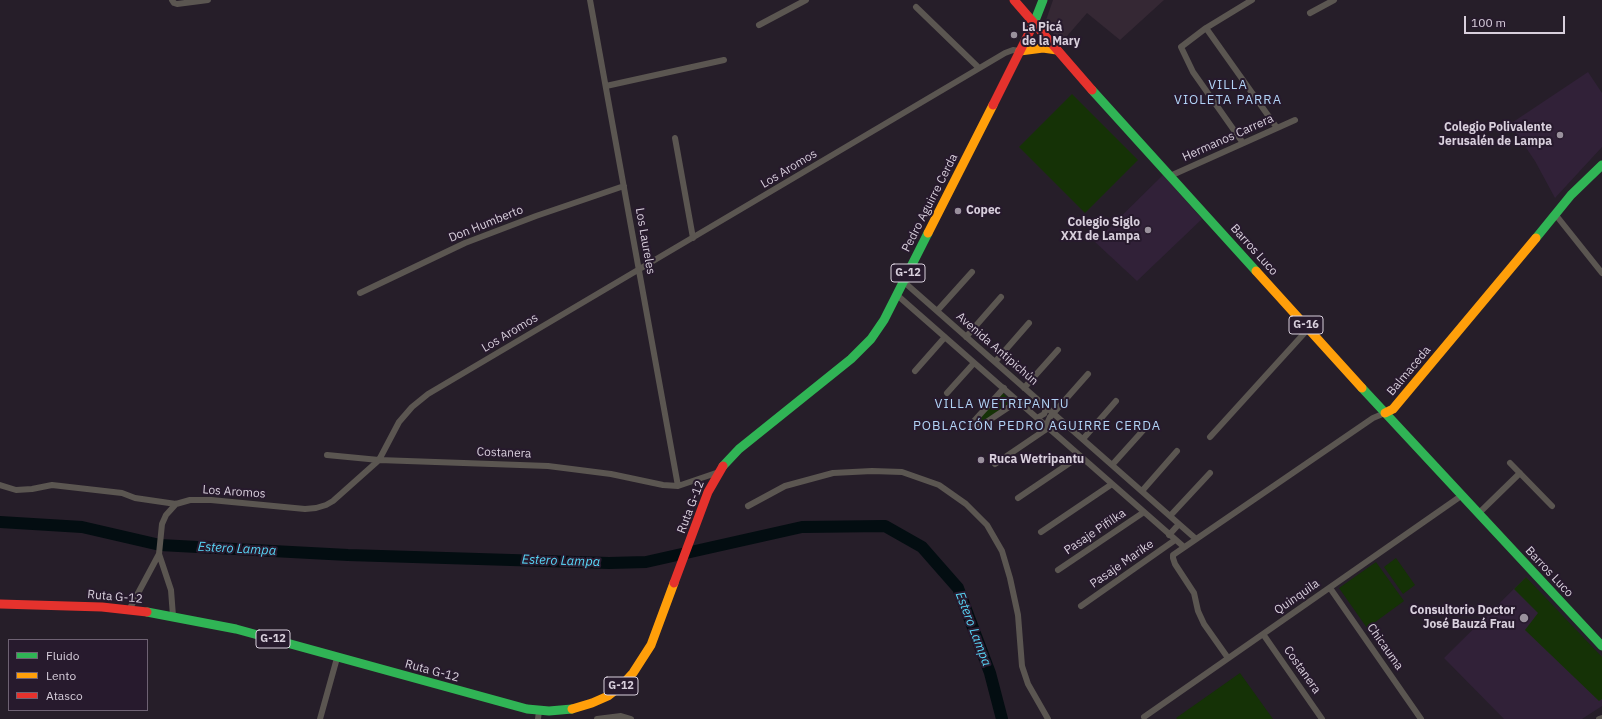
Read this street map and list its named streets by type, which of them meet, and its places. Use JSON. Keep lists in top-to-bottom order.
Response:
{
  "streets": {
    "main road": [
      "Pedro Aguirre Cerda",
      "Barros Luco",
      "G-12",
      "G-16",
      "Balmaceda",
      "Ruta G-12"
    ],
    "street": [
      "Hermanos Carrera",
      "Los Aromos",
      "Don Humberto",
      "Los Laureles",
      "Avenida Antipichún",
      "Costanera",
      "Pasaje Pifilka",
      "Pasaje Marike",
      "Quinquila",
      "Chicauma"
    ]
  },
  "crossings": [
    ["Hermanos Carrera", "Barros Luco"],
    ["Los Aromos", "Pedro Aguirre Cerda"],
    ["Los Aromos", "Los Laureles"],
    ["Los Aromos", "Costanera"],
    ["Pedro Aguirre Cerda", "Barros Luco"],
    ["Pedro Aguirre Cerda", "Avenida Antipichún"],
    ["Pedro Aguirre Cerda", "Ruta G-12"],
    ["Don Humberto", "Los Laureles"],
    ["Los Laureles", "Costanera"],
    ["Barros Luco", "Balmaceda"],
    ["Barros Luco", "Quinquila"],
    ["Avenida Antipichún", "Balmaceda"],
    ["Avenida Antipichún", "Pasaje Pifilka"],
    ["Avenida Antipichún", "Pasaje Marike"],
    ["Balmaceda", "Quinquila"],
    ["Costanera", "Quinquila"],
    ["Quinquila", "Chicauma"]
  ],
  "districts": ["VILLA VIOLETA PARRA", "VILLA WETRIPANTU", "POBLACIÓN PEDRO AGUIRRE CERDA"],
  "water": ["Estero Lampa"],
  "places": [
    "La Picá de la Mary",
    "Colegio Polivalente Jerusalén de Lampa",
    "Copec",
    "Colegio Siglo XXI de Lampa",
    "Ruca Wetripantu",
    "Consultorio Doctor José Bauzá Frau"
  ],
  "legend": ["Fluido", "Lento", "Atasco"],
  "scale_bar": "100 m"
}
